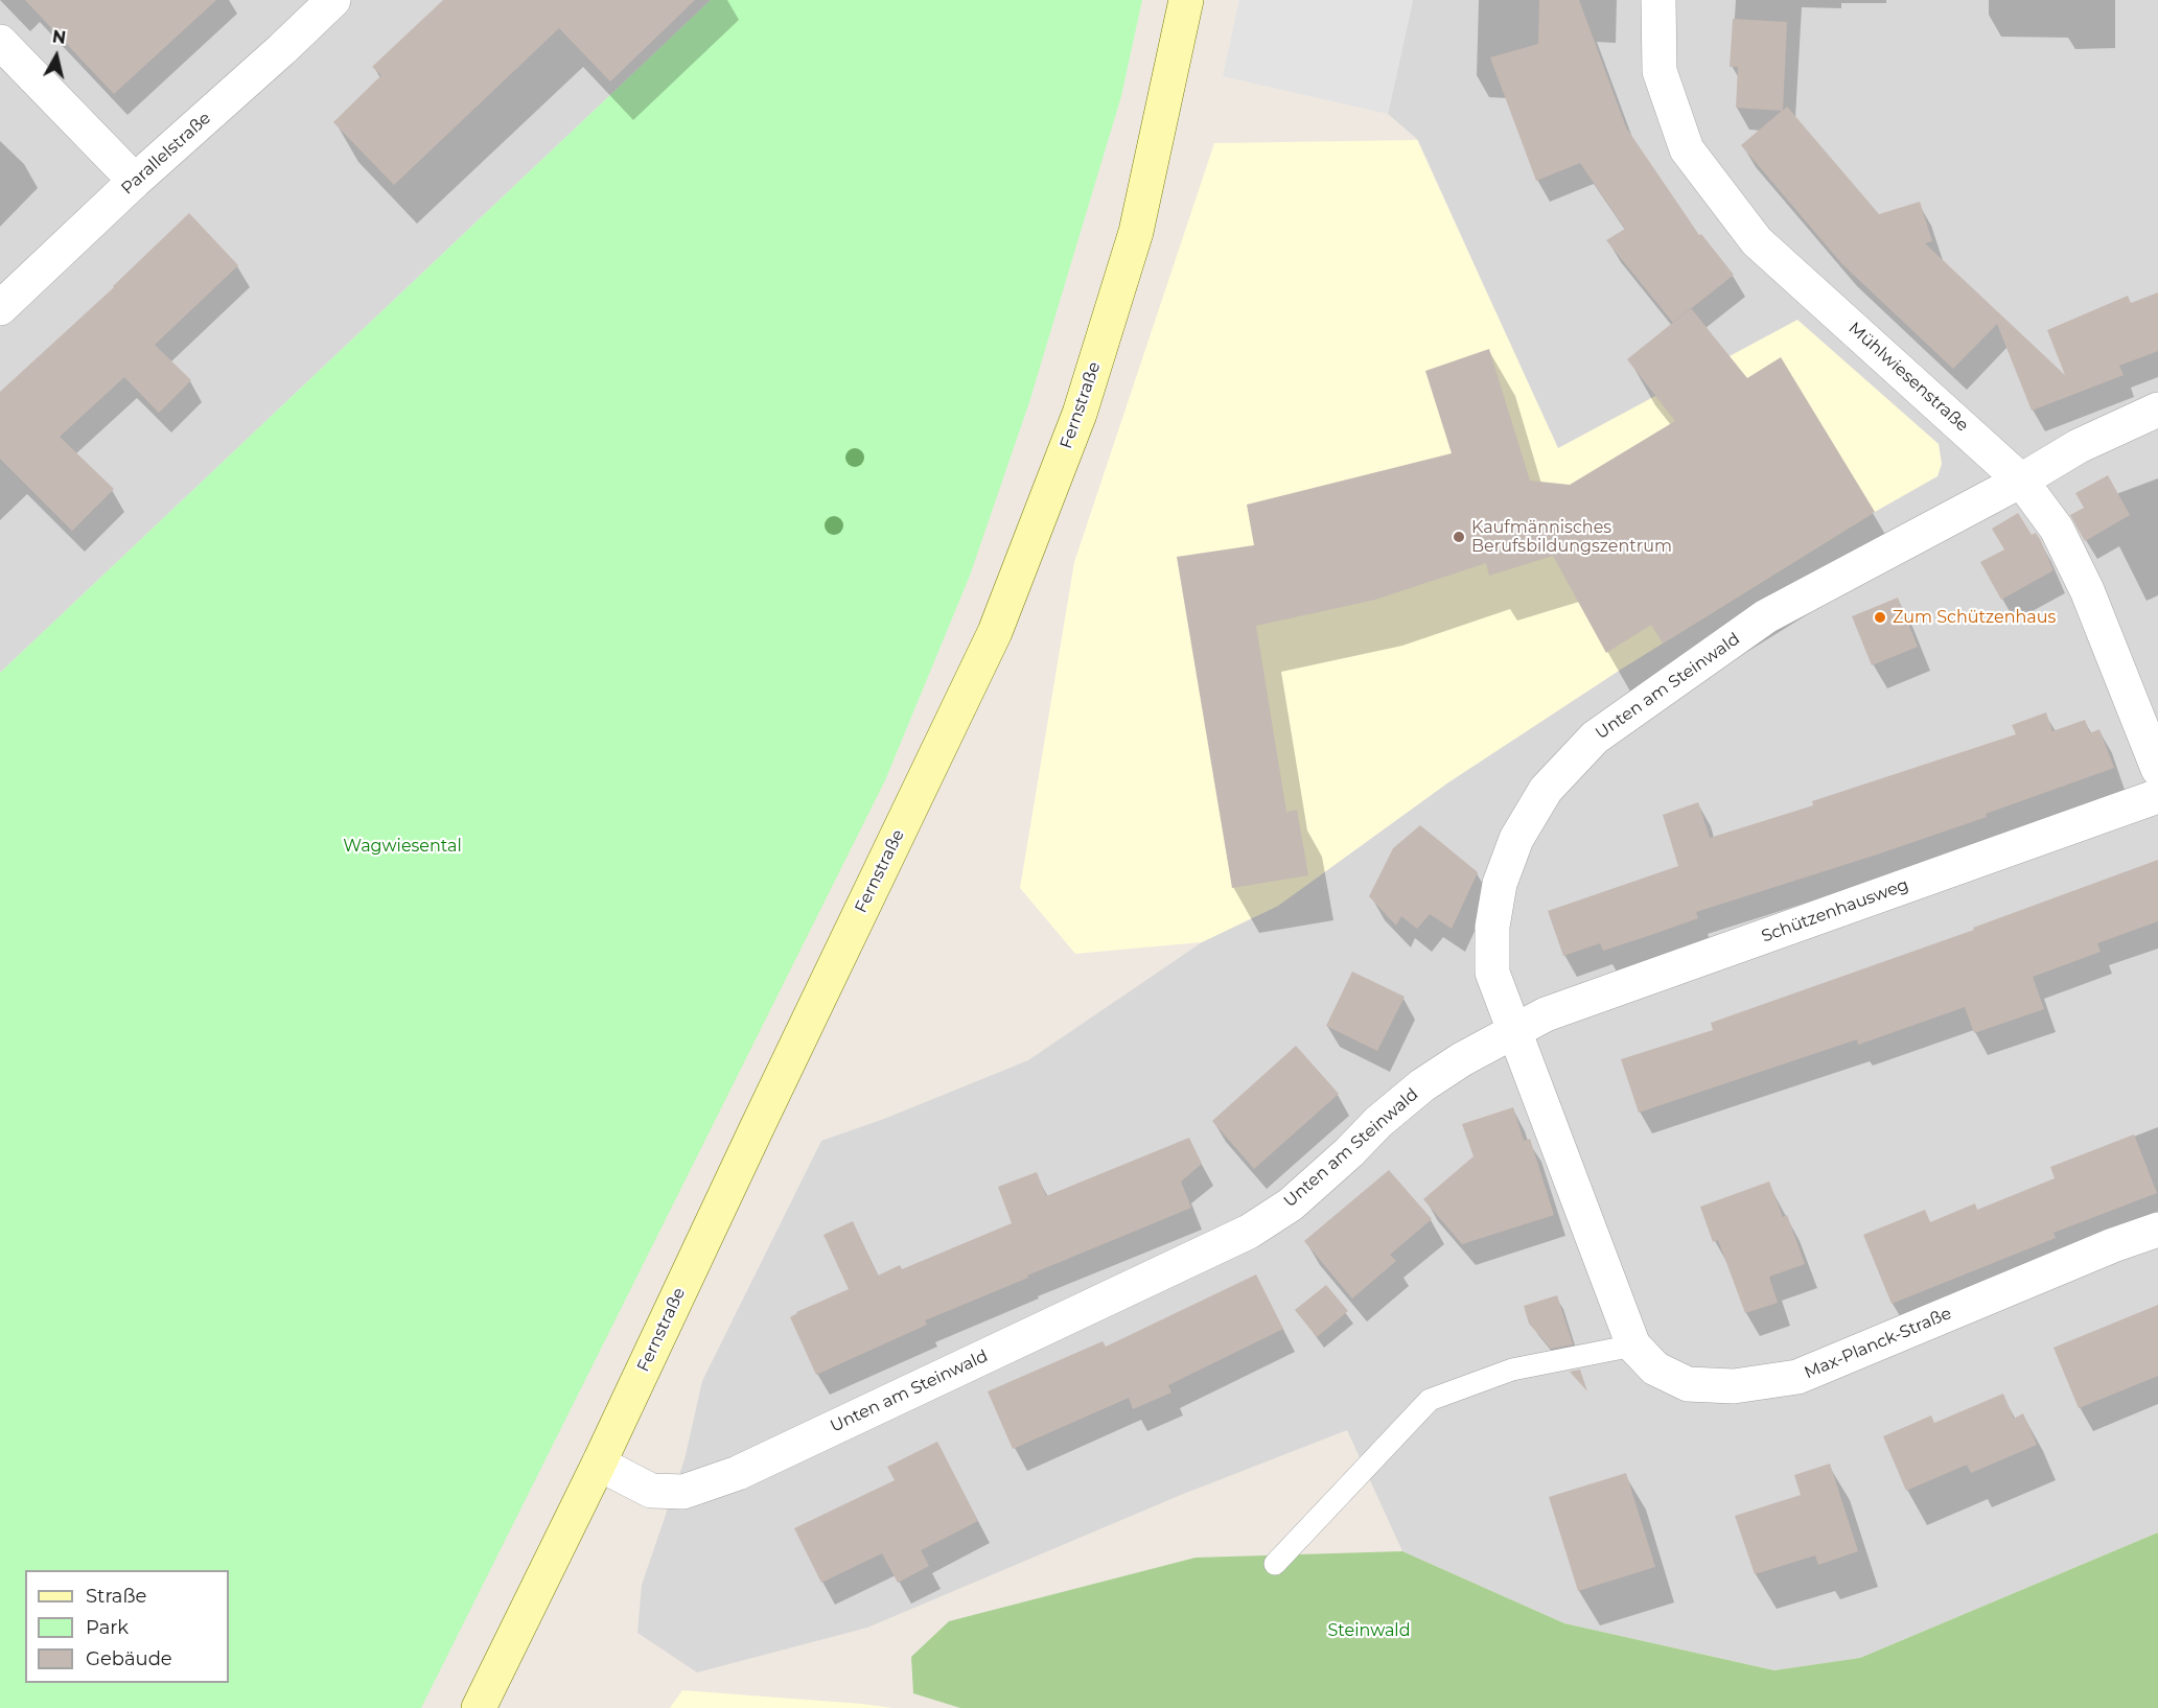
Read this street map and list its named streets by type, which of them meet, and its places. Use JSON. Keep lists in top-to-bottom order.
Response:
{
  "streets": {
    "main road": ["Fernstraße"],
    "street": [
      "Parallelstraße",
      "Mühlwiesenstraße",
      "Unten am Steinwald",
      "Schützenhausweg",
      "Max-Planck-Straße"
    ]
  },
  "crossings": [
    ["Mühlwiesenstraße", "Unten am Steinwald"],
    ["Fernstraße", "Unten am Steinwald"],
    ["Unten am Steinwald", "Schützenhausweg"],
    ["Unten am Steinwald", "Max-Planck-Straße"],
    ["Schützenhausweg", "Max-Planck-Straße"]
  ],
  "parks": ["Wagwiesental", "Steinwald"],
  "places": ["Kaufmännisches Berufsbildungszentrum", "Zum Schützenhaus"],
  "legend": ["Straße", "Park", "Gebäude"],
  "north": "top"
}
